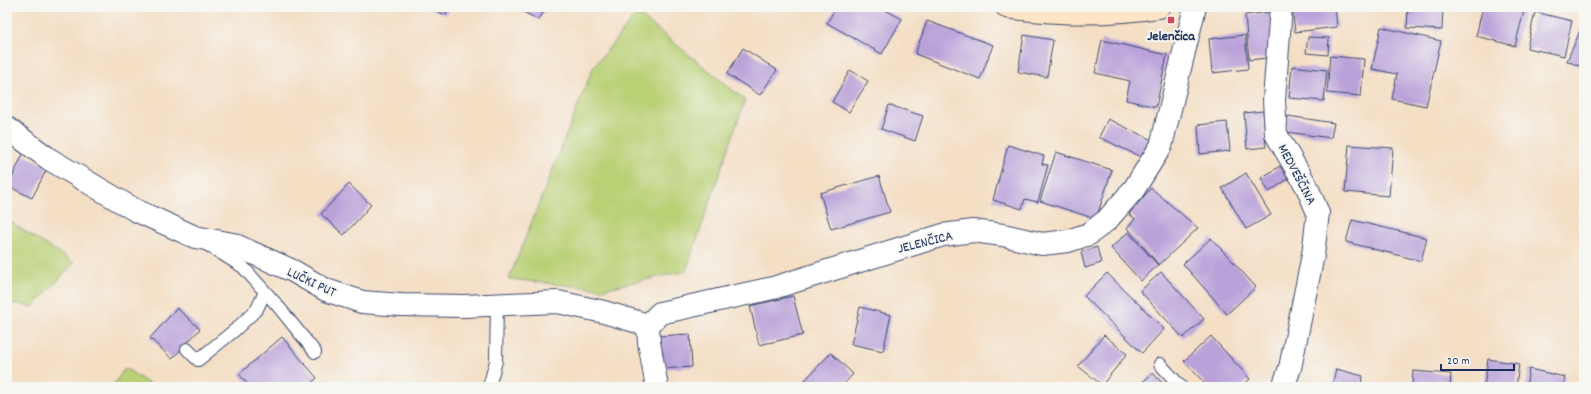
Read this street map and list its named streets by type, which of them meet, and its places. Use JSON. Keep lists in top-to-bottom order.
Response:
{
  "streets": {
    "street": ["MEDVEŠČINA", "JELENČICA", "LUČKI PUT"]
  },
  "crossings": [
    ["JELENČICA", "LUČKI PUT"]
  ],
  "places": {
    "transit": ["Jelenčica"]
  },
  "scale_bar": "20 m"
}
